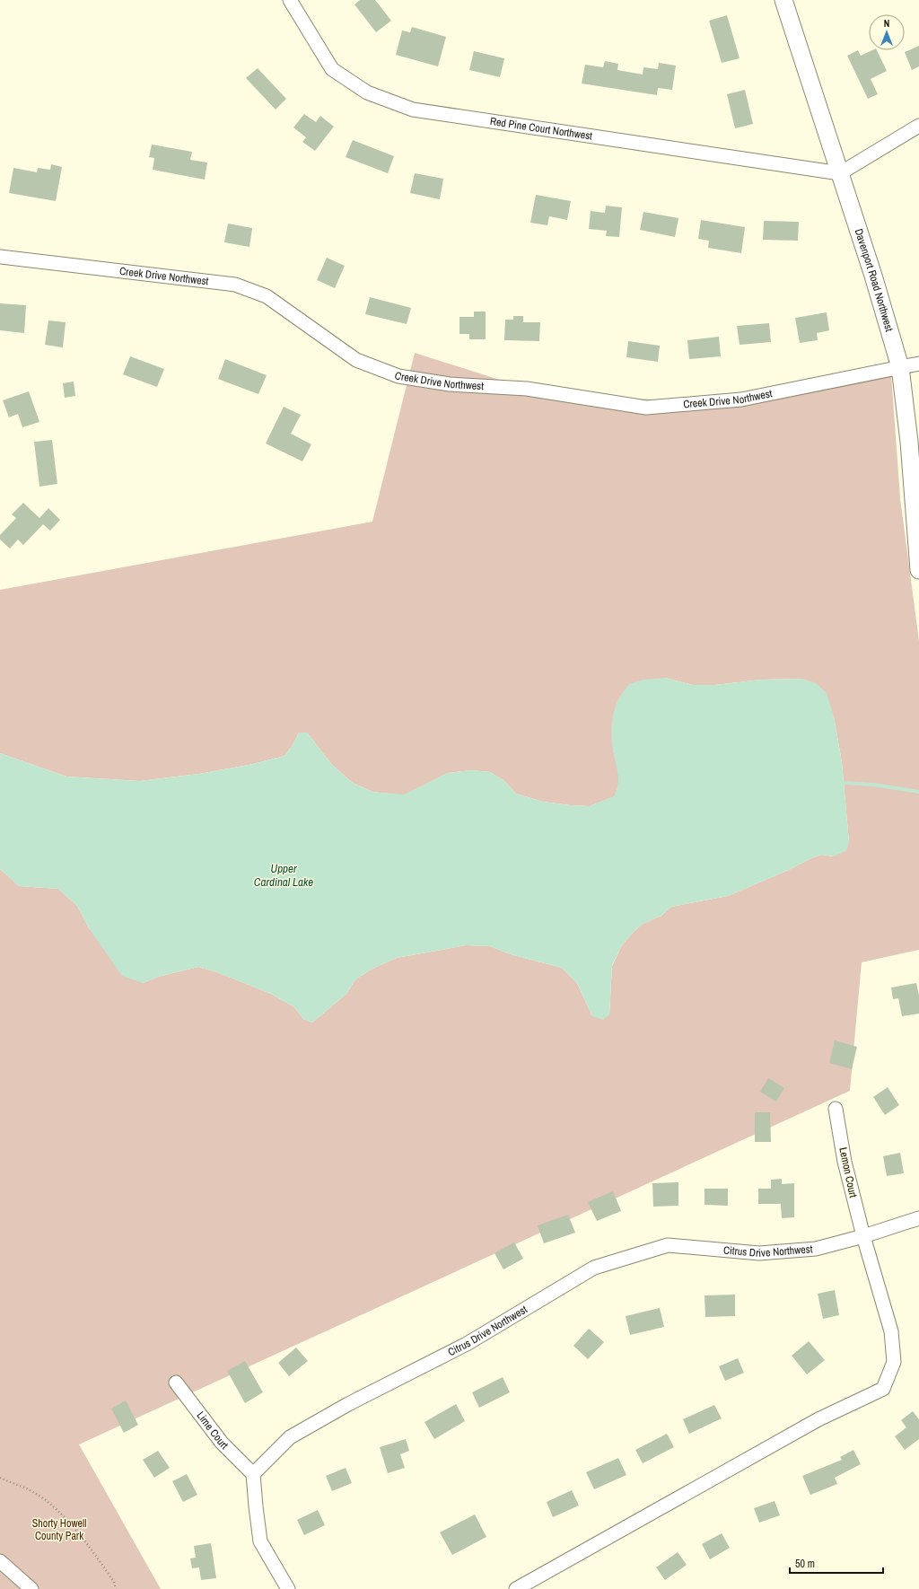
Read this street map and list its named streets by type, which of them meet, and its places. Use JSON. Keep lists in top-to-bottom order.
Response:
{
  "streets": {
    "street": [
      "Red Pine Court Northwest",
      "Creek Drive Northwest",
      "Davenport Road Northwest",
      "Lemon Court",
      "Citrus Drive Northwest",
      "Lime Court"
    ]
  },
  "crossings": [
    ["Red Pine Court Northwest", "Davenport Road Northwest"],
    ["Creek Drive Northwest", "Davenport Road Northwest"],
    ["Lemon Court", "Citrus Drive Northwest"],
    ["Citrus Drive Northwest", "Lime Court"]
  ],
  "water": ["Upper Cardinal Lake"],
  "parks": ["Shorty Howell County Park"],
  "scale_bar": "50 m",
  "north": "top"
}
